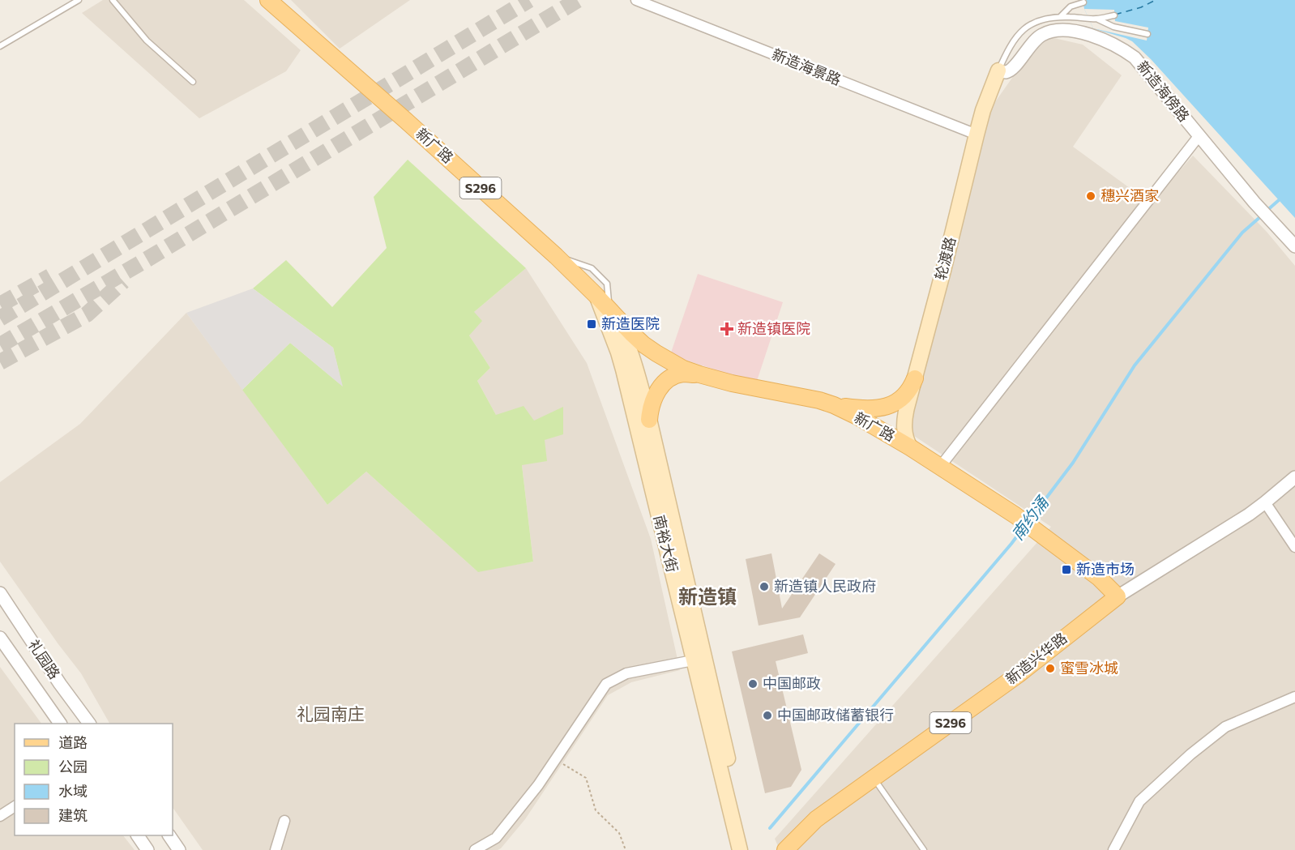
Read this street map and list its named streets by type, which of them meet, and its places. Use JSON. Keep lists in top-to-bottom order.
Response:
{
  "streets": {
    "main road": [
      "新广路",
      "S296",
      "轮渡路",
      "南裕大街",
      "新造兴华路"
    ],
    "street": ["新造海景路", "新造海傍路", "礼园路"]
  },
  "crossings": [
    ["新造海景路", "轮渡路"],
    ["新造海傍路", "轮渡路"],
    ["新广路", "S296"],
    ["新广路", "轮渡路"],
    ["新广路", "南裕大街"],
    ["新广路", "新造兴华路"],
    ["S296", "南裕大街"]
  ],
  "districts": ["新造镇", "礼园南庄"],
  "water": ["南约涌"],
  "places": {
    "other": [
      "穗兴酒家",
      "新造镇人民政府",
      "蜜雪冰城",
      "中国邮政",
      "中国邮政储蓄银行"
    ],
    "transit": ["新造医院", "新造市场"],
    "health": ["新造镇医院"]
  },
  "legend": [
    "道路",
    "公园",
    "水域",
    "建筑"
  ]
}
